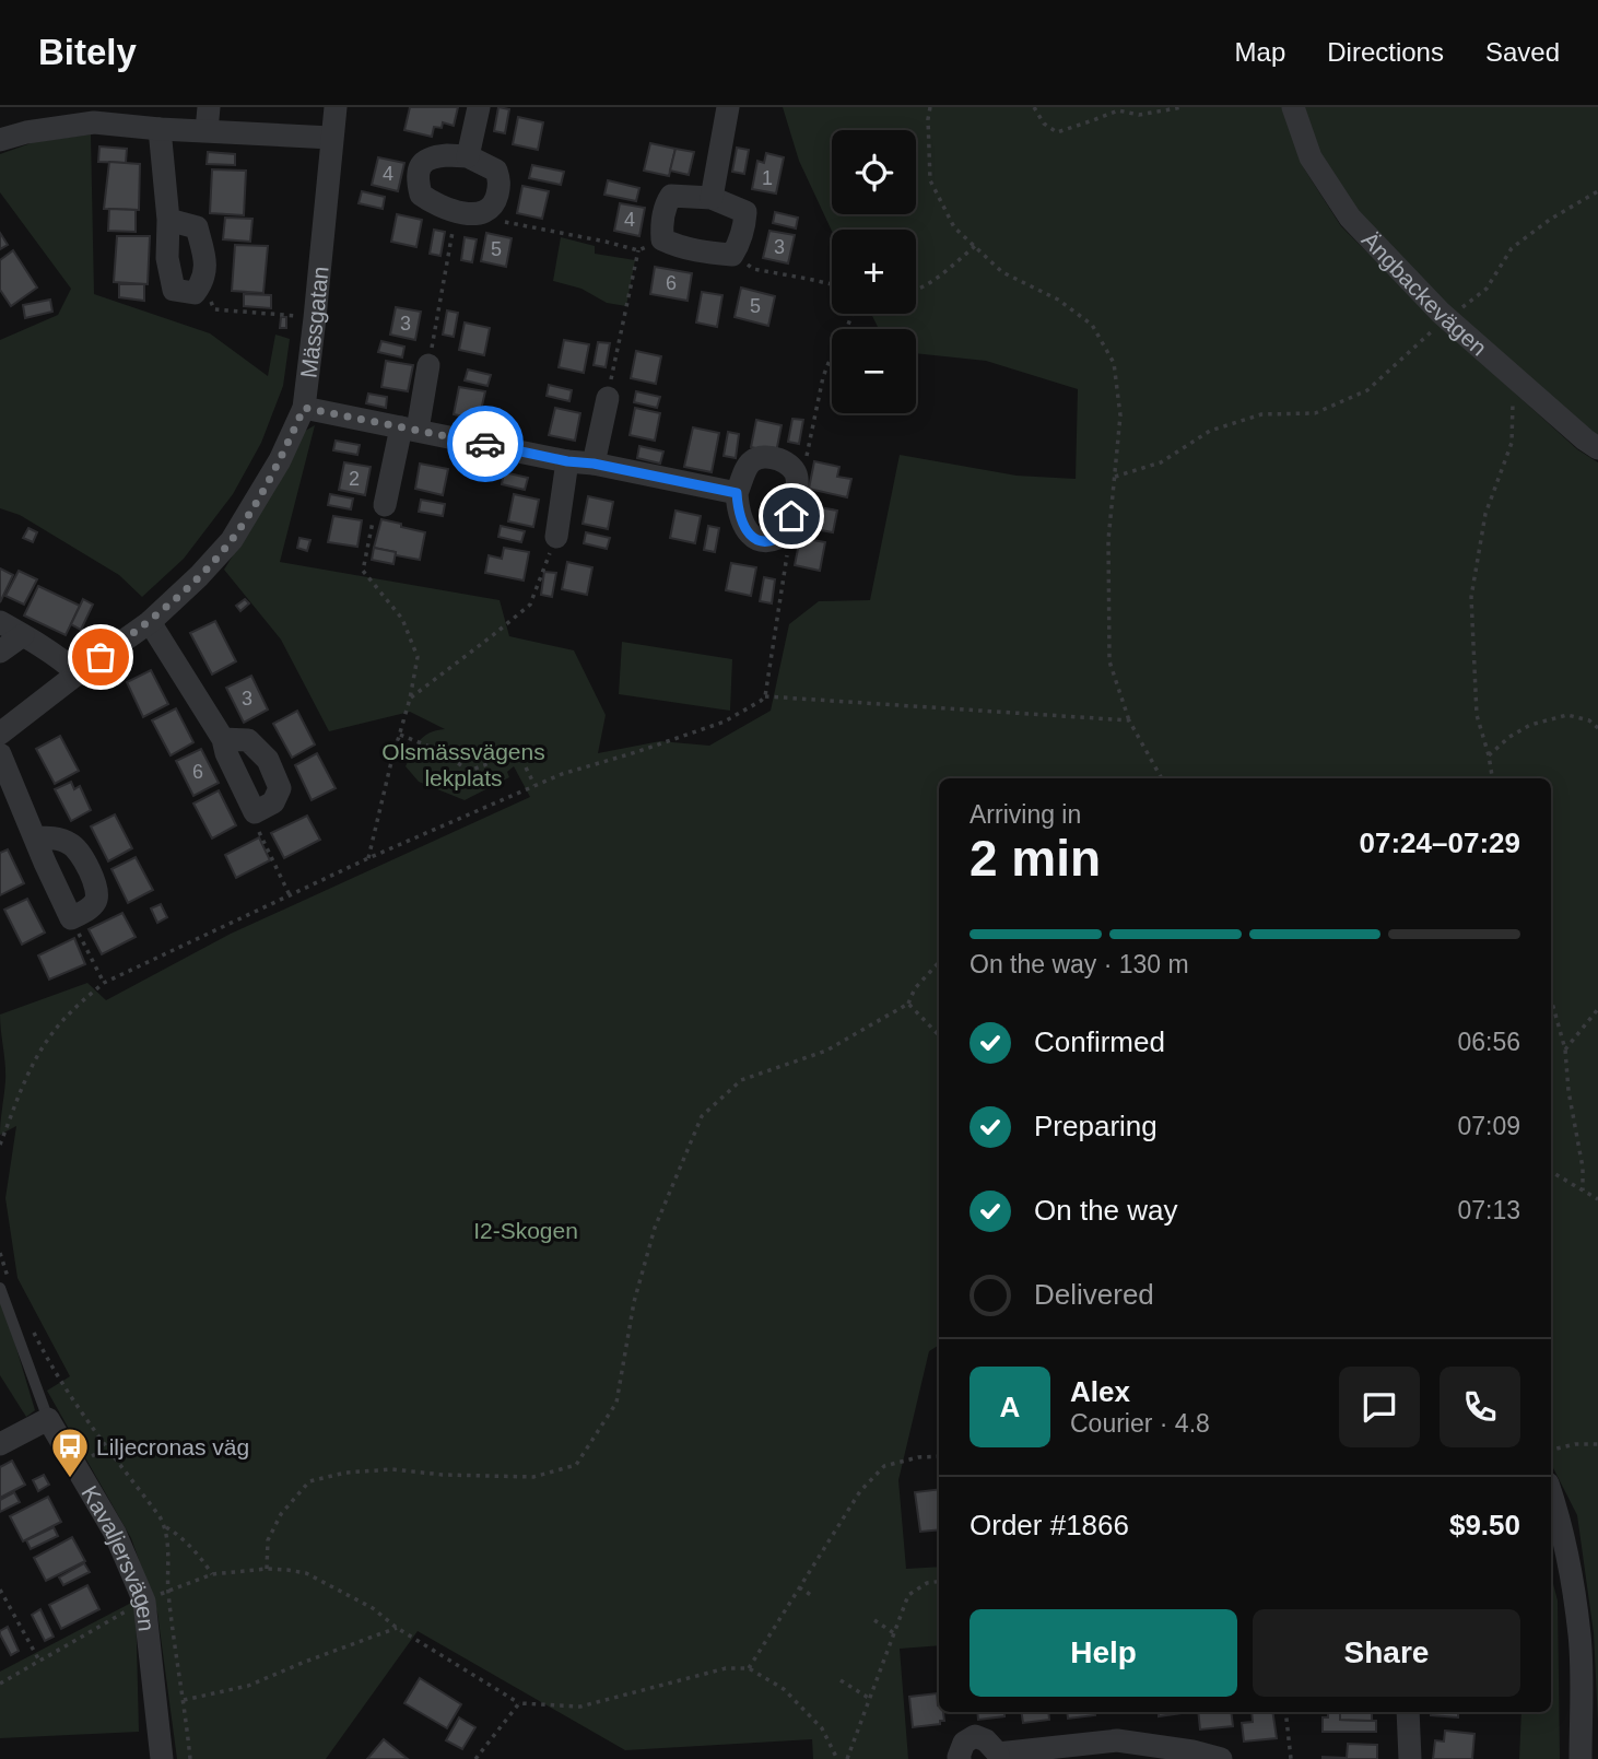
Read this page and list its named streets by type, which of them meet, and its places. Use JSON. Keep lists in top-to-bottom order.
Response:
{
  "streets": {
    "street": ["Ängbackevägen", "Mässgatan", "Kavaljersvägen"]
  },
  "parks": ["Olsmässvägens lekplats", "I2-Skogen"],
  "places": {
    "bus stop": ["Liljecronas väg"]
  },
  "house_numbers": [
    "4",
    "1",
    "4",
    "3",
    "5",
    "6",
    "5",
    "3",
    "2",
    "3",
    "6"
  ],
  "page": {
    "header": "Bitely",
    "nav": ["Map", "Directions", "Saved"],
    "map_buttons": ["+", "−"],
    "heading": ["2 min", "Arriving in", "07:24–07:29"],
    "panel": [
      "Alex",
      "Courier · 4.8",
      "Order #1866",
      "$9.50"
    ],
    "bar": "On the way · 130 m",
    "list": [
      ["Confirmed", "06:56"],
      ["Preparing", "07:09"],
      ["On the way", "07:13"],
      "Delivered"
    ],
    "round": "A",
    "buttons": ["Help", "Share"]
  }
}
